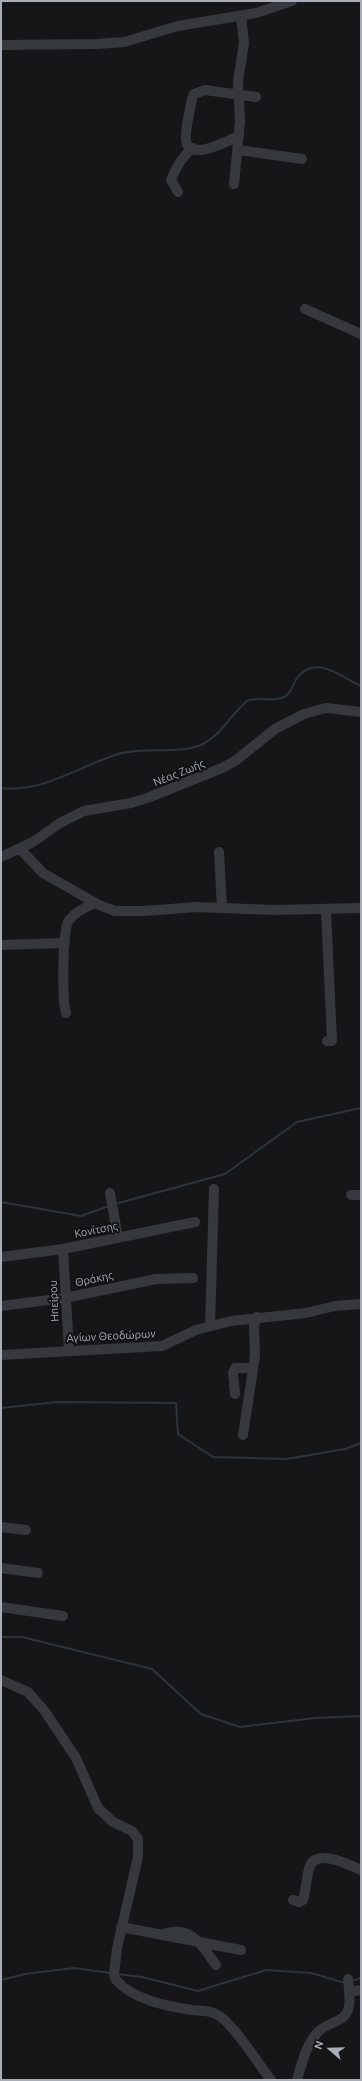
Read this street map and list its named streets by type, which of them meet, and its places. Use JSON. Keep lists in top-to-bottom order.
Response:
{
  "streets": {
    "street": [
      "Νέας Ζωής",
      "Κονίτσης",
      "Θράκης",
      "Ηπείρου",
      "Αγίων Θεοδώρων"
    ]
  },
  "crossings": [
    ["Κονίτσης", "Ηπείρου"],
    ["Θράκης", "Ηπείρου"],
    ["Ηπείρου", "Αγίων Θεοδώρων"]
  ],
  "north": "left"
}
